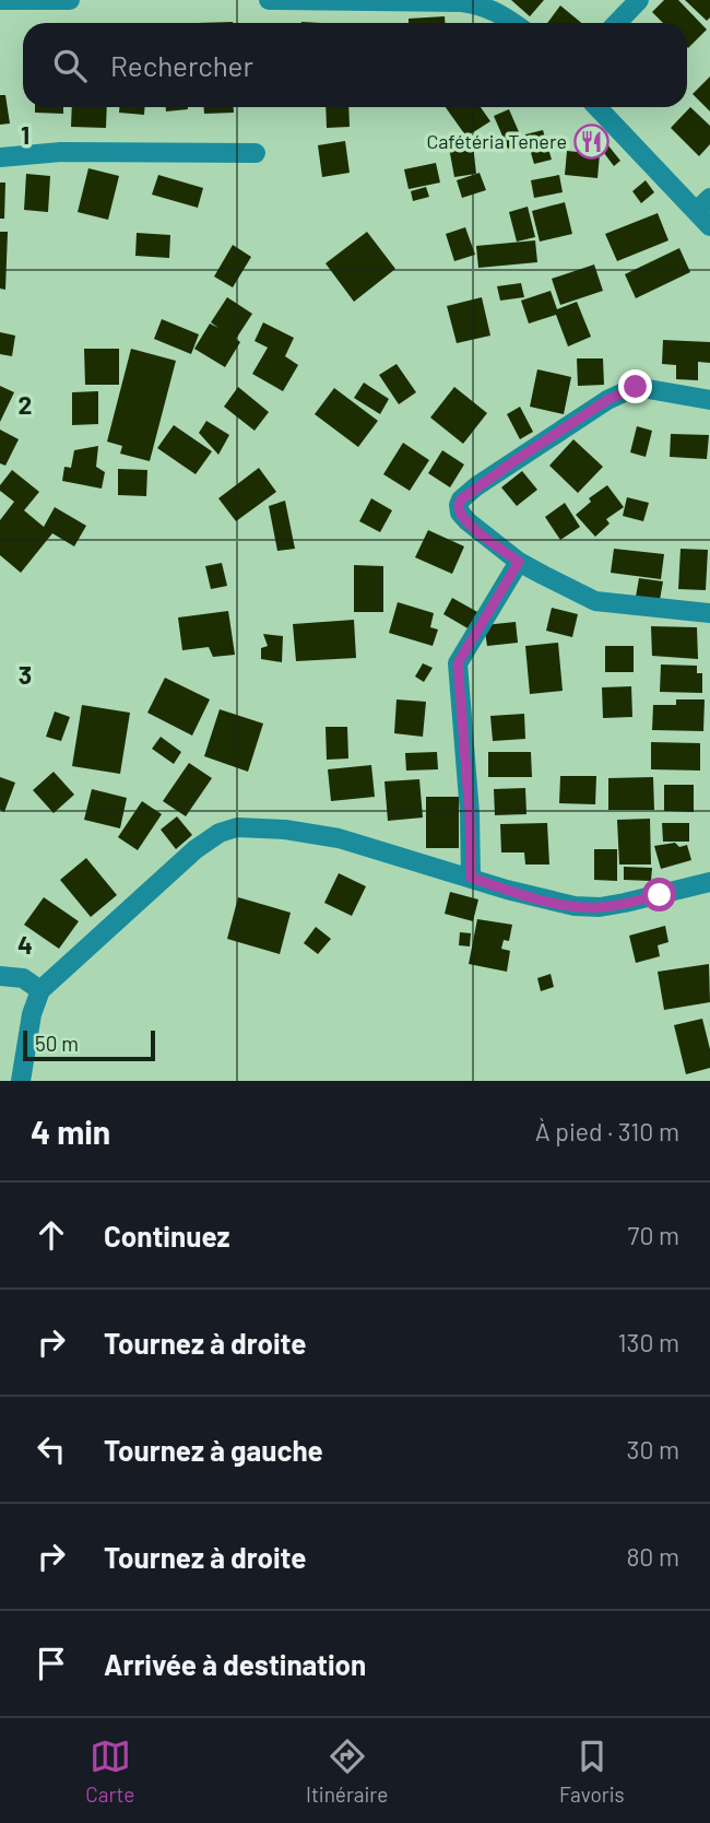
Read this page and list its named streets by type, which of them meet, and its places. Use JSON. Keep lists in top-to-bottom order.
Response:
{
  "places": {
    "restaurant": ["Cafétéria Tenere"]
  },
  "scale_bar": "50 m",
  "page": {
    "search": "Rechercher",
    "scale": "50 m",
    "heading": ["4 min", "À pied · 310 m"],
    "list": [
      ["Continuez", "70 m"],
      ["Tournez à droite", "130 m"],
      ["Tournez à gauche", "30 m"],
      ["Tournez à droite", "80 m"],
      "Arrivée à destination"
    ],
    "nav": ["Carte", "Itinéraire", "Favoris"]
  },
  "grid": {
    "rows": [
      "1",
      "2",
      "3",
      "4"
    ]
  }
}
